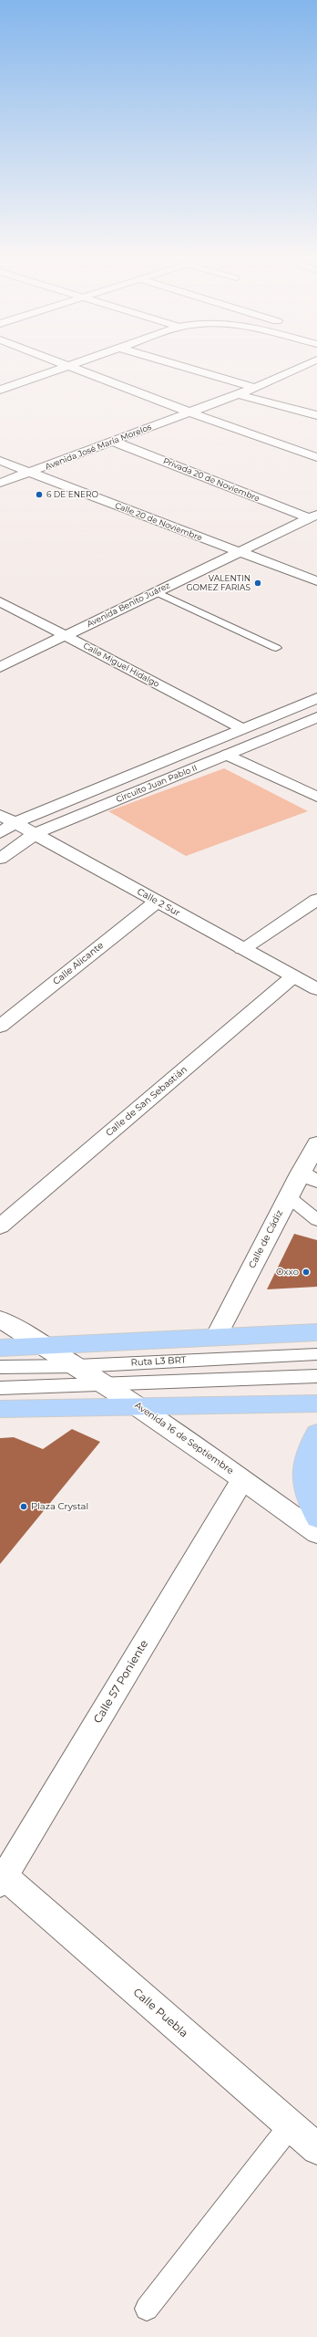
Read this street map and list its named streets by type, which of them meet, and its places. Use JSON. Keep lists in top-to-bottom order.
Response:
{
  "streets": {
    "street": [
      "Avenida José María Morelos",
      "Privada 20 de Noviembre",
      "Calle 20 de Noviembre",
      "Avenida Benito Juárez",
      "Calle Miguel Hidalgo",
      "Circuito Juan Pablo II",
      "Calle 2 Sur",
      "Calle Alicante",
      "Calle de San Sebastián",
      "Calle de Cádiz",
      "Avenida 16 de Septiembre",
      "Calle 57 Poniente",
      "Calle Puebla"
    ],
    "lane": ["Ruta L3 BRT"]
  },
  "crossings": [
    ["Avenida José María Morelos", "Privada 20 de Noviembre"],
    ["Avenida José María Morelos", "Calle 20 de Noviembre"],
    ["Privada 20 de Noviembre", "Avenida Benito Juárez"],
    ["Calle 20 de Noviembre", "Avenida Benito Juárez"],
    ["Avenida Benito Juárez", "Calle Miguel Hidalgo"],
    ["Calle Miguel Hidalgo", "Circuito Juan Pablo II"],
    ["Circuito Juan Pablo II", "Calle 2 Sur"],
    ["Calle 2 Sur", "Calle Alicante"],
    ["Calle 2 Sur", "Calle de San Sebastián"],
    ["Ruta L3 BRT", "Avenida 16 de Septiembre"],
    ["Avenida 16 de Septiembre", "Calle 57 Poniente"],
    ["Calle 57 Poniente", "Calle Puebla"]
  ],
  "places": [
    "6 DE ENERO",
    "VALENTIN GOMEZ FARIAS",
    "Oxxo",
    "Plaza Crystal"
  ]
}
